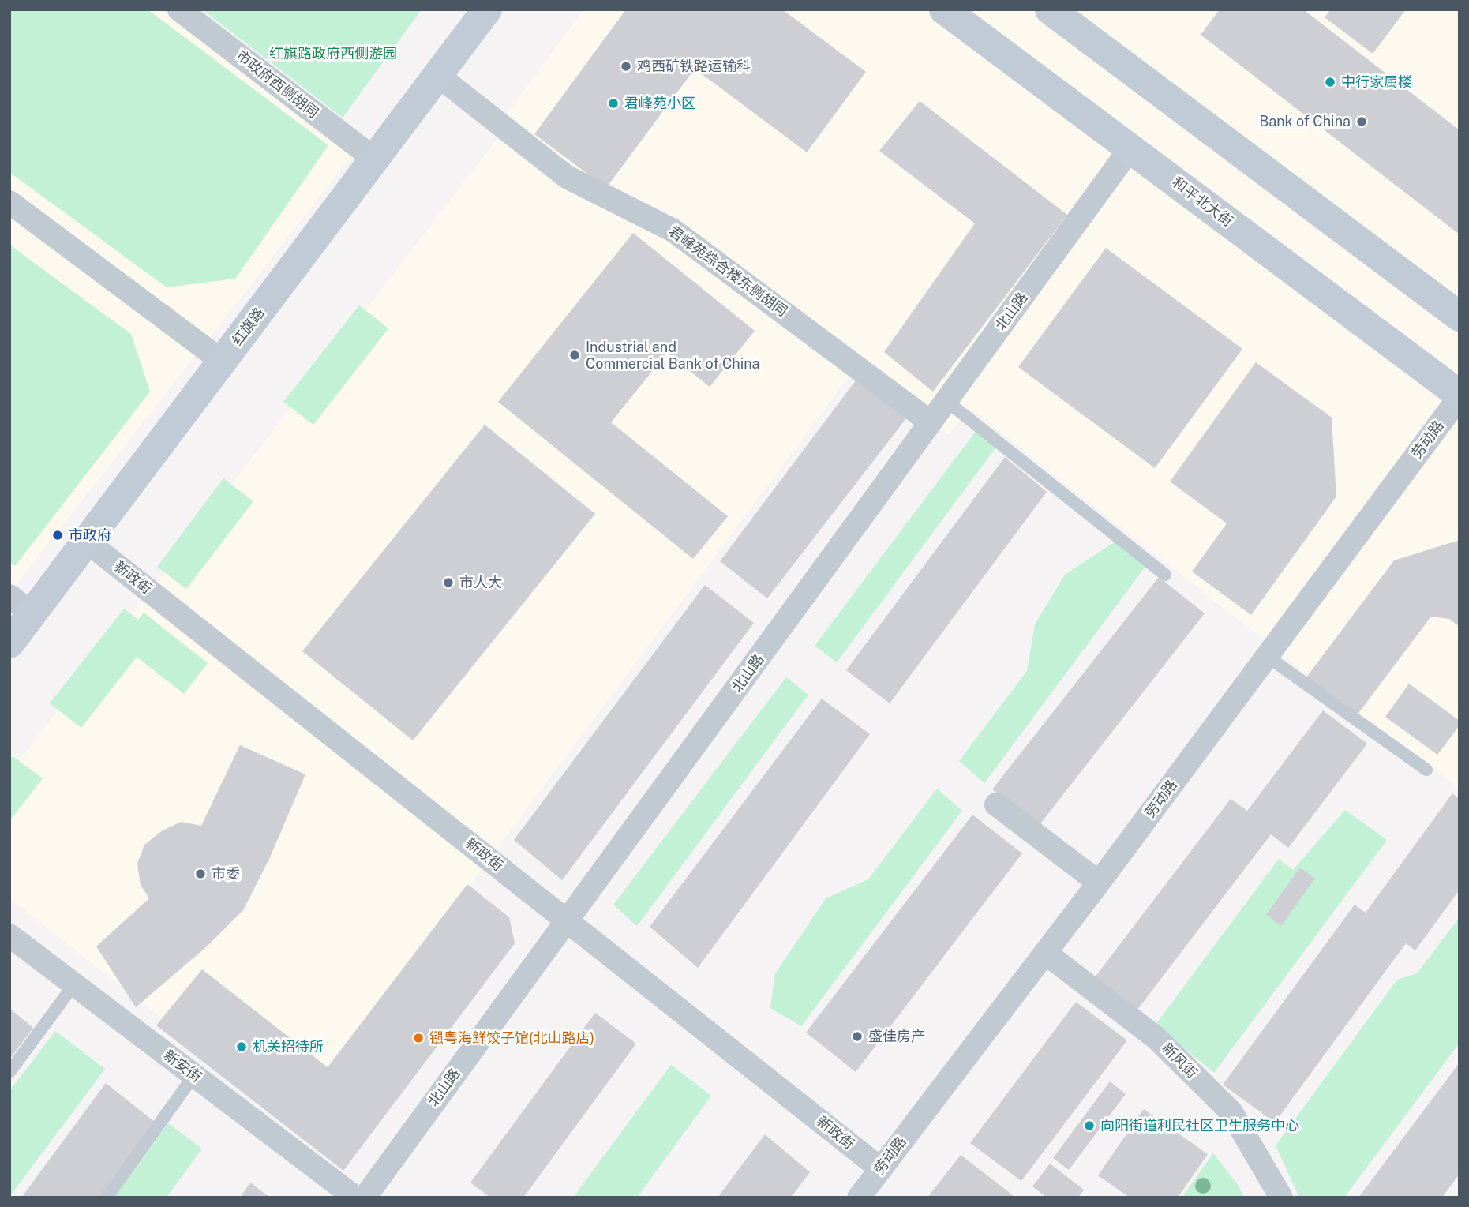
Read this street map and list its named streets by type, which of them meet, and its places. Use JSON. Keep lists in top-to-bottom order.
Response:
{
  "streets": {
    "main road": ["和平北大街", "红旗路"],
    "street": [
      "市政府西侧胡同",
      "君峰苑综合楼东侧胡同",
      "北山路",
      "劳动路",
      "新政街",
      "新风街",
      "新安街"
    ]
  },
  "crossings": [
    ["市政府西侧胡同", "红旗路"],
    ["和平北大街", "北山路"],
    ["和平北大街", "劳动路"],
    ["君峰苑综合楼东侧胡同", "北山路"],
    ["君峰苑综合楼东侧胡同", "红旗路"],
    ["北山路", "新政街"],
    ["红旗路", "新政街"],
    ["劳动路", "新政街"],
    ["劳动路", "新风街"]
  ],
  "parks": ["红旗路政府西侧游园"],
  "places": [
    "鸡西矿铁路运输科",
    "中行家属楼",
    "君峰苑小区",
    "Bank of China",
    "Industrial and Commercial Bank of China",
    "市政府",
    "市人大",
    "市委",
    "盛佳房产",
    "镪粤海鲜饺子馆(北山路店)",
    "机关招待所",
    "向阳街道利民社区卫生服务中心"
  ]
}
